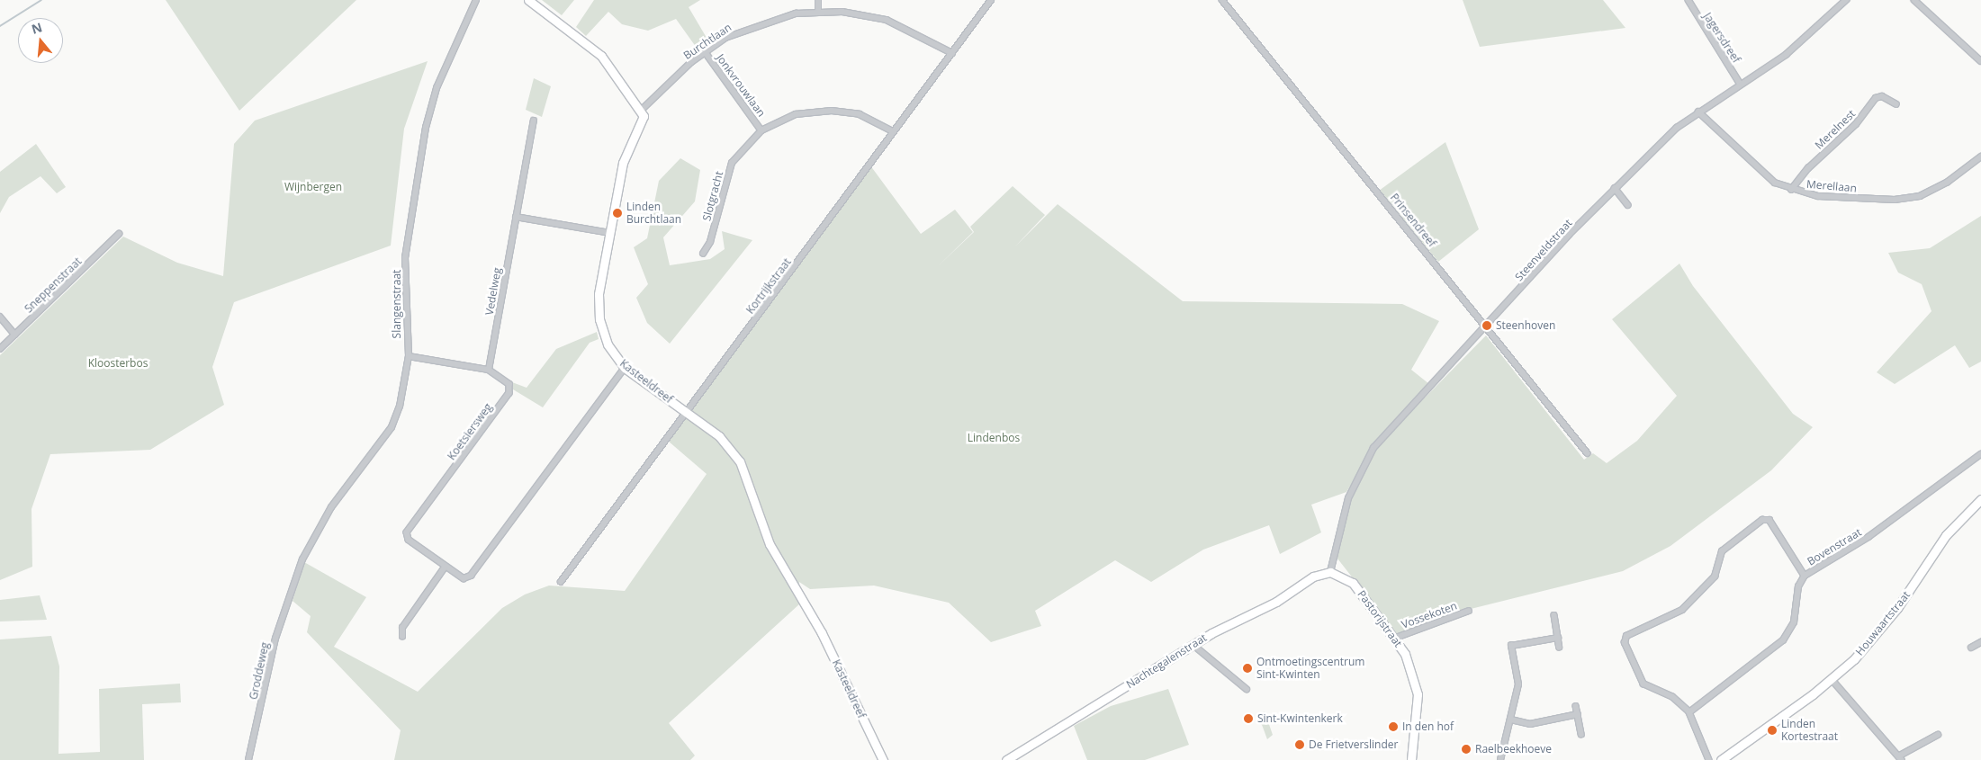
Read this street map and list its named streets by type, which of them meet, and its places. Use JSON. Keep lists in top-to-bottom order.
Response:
{
  "streets": {
    "street": [
      "Jagersdreef",
      "Burchtlaan",
      "Jonkvrouwlaan",
      "Merelnest",
      "Merellaan",
      "Slotgracht",
      "Prinsendreef",
      "Steenveldstraat",
      "Sneppenstraat",
      "Kortrijkstraat",
      "Vedelweg",
      "Slangenstraat",
      "Kasteeldreef",
      "Koetsiersweg",
      "Bovenstraat",
      "Vossekoten",
      "Pastorijstraat",
      "Houwaartstraat",
      "Nachtegalenstraat",
      "Groddeweg"
    ]
  },
  "crossings": [
    ["Jagersdreef", "Steenveldstraat"],
    ["Burchtlaan", "Jonkvrouwlaan"],
    ["Burchtlaan", "Kortrijkstraat"],
    ["Burchtlaan", "Kasteeldreef"],
    ["Jonkvrouwlaan", "Slotgracht"],
    ["Merelnest", "Merellaan"],
    ["Merellaan", "Steenveldstraat"],
    ["Slotgracht", "Kortrijkstraat"],
    ["Prinsendreef", "Steenveldstraat"],
    ["Steenveldstraat", "Pastorijstraat"],
    ["Steenveldstraat", "Nachtegalenstraat"],
    ["Kortrijkstraat", "Kasteeldreef"],
    ["Vedelweg", "Koetsiersweg"],
    ["Slangenstraat", "Koetsiersweg"],
    ["Slangenstraat", "Groddeweg"],
    ["Kasteeldreef", "Koetsiersweg"],
    ["Vossekoten", "Pastorijstraat"],
    ["Pastorijstraat", "Nachtegalenstraat"]
  ],
  "parks": ["Wijnbergen", "Kloosterbos", "Lindenbos"],
  "places": [
    "Linden Burchtlaan",
    "Steenhoven",
    "Ontmoetingscentrum Sint-Kwinten",
    "Sint-Kwintenkerk",
    "In den hof",
    "Linden Kortestraat",
    "De Frietverslinder",
    "Raelbeekhoeve"
  ],
  "north": "top"
}
